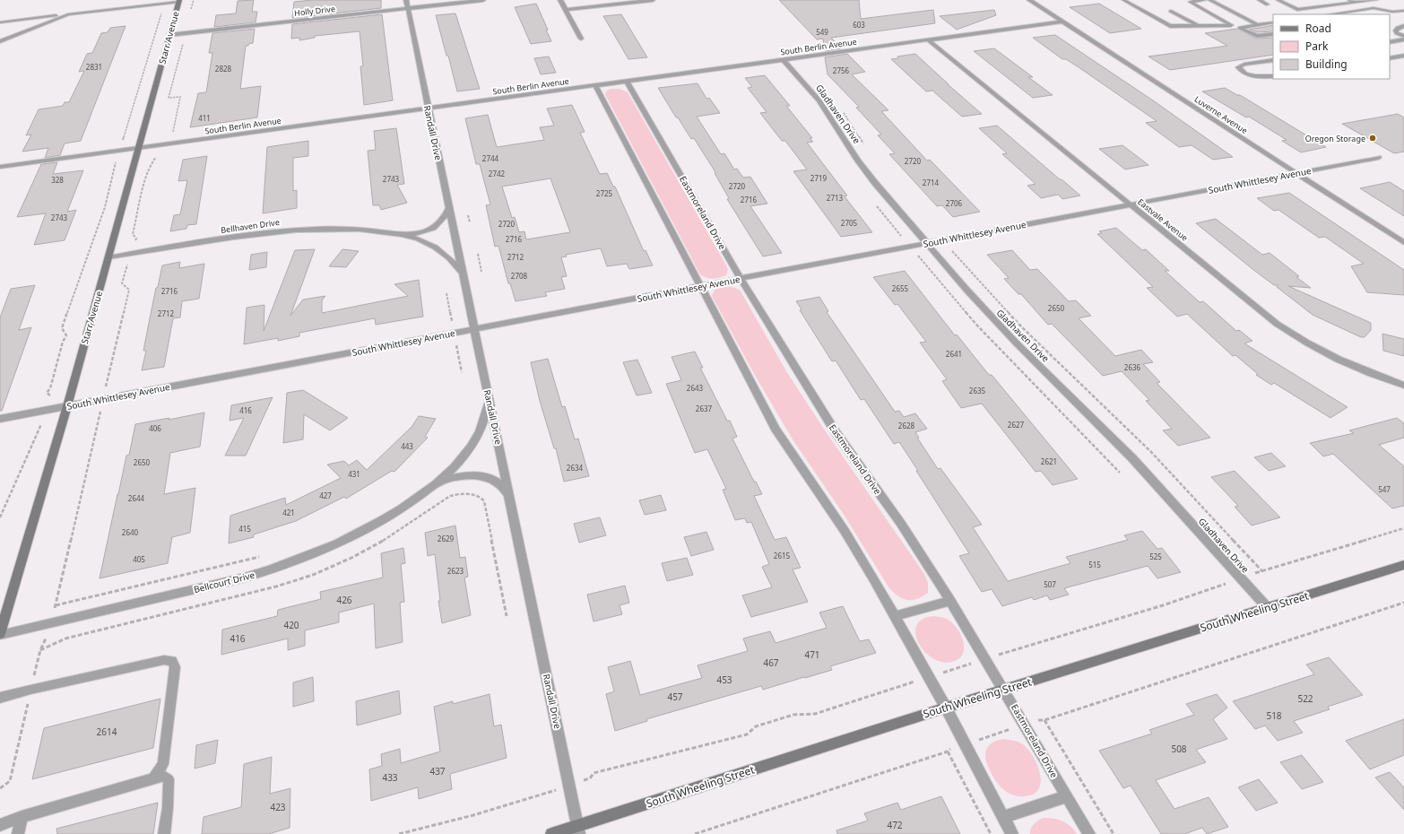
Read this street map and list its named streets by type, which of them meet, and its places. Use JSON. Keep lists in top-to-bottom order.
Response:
{
  "streets": {
    "street": [
      "Holly Drive",
      "Starr Avenue",
      "South Berlin Avenue",
      "Gladhaven Drive",
      "Luverne Avenue",
      "Randall Drive",
      "South Whittlesey Avenue",
      "Eastmoreland Drive",
      "Eastvale Avenue",
      "Bellhaven Drive",
      "Bellcourt Drive",
      "South Wheeling Street"
    ]
  },
  "crossings": [
    ["Holly Drive", "Starr Avenue"],
    ["Holly Drive", "Randall Drive"],
    ["Starr Avenue", "South Berlin Avenue"],
    ["Starr Avenue", "South Whittlesey Avenue"],
    ["Starr Avenue", "Bellhaven Drive"],
    ["Starr Avenue", "Bellcourt Drive"],
    ["South Berlin Avenue", "Gladhaven Drive"],
    ["South Berlin Avenue", "Luverne Avenue"],
    ["South Berlin Avenue", "Randall Drive"],
    ["South Berlin Avenue", "Eastmoreland Drive"],
    ["South Berlin Avenue", "Eastvale Avenue"],
    ["Gladhaven Drive", "South Whittlesey Avenue"],
    ["Gladhaven Drive", "South Wheeling Street"],
    ["Luverne Avenue", "South Whittlesey Avenue"],
    ["Randall Drive", "South Whittlesey Avenue"],
    ["Randall Drive", "Bellhaven Drive"],
    ["Randall Drive", "Bellcourt Drive"],
    ["Randall Drive", "South Wheeling Street"],
    ["South Whittlesey Avenue", "Eastmoreland Drive"],
    ["South Whittlesey Avenue", "Eastvale Avenue"],
    ["Eastmoreland Drive", "South Wheeling Street"]
  ],
  "places": ["Oregon Storage"],
  "house_numbers": [
    "603",
    "549",
    "2831",
    "2828",
    "2756",
    "411",
    "2744",
    "2720",
    "2742",
    "2719",
    "2743",
    "328",
    "2714",
    "2720",
    "2725",
    "2713",
    "2716",
    "2706",
    "2743",
    "2705",
    "2720",
    "2716",
    "2712",
    "2708",
    "2655",
    "2716",
    "2650",
    "2712",
    "2641",
    "2636",
    "2643",
    "2635",
    "2637",
    "416",
    "2627",
    "2628",
    "406",
    "443",
    "2621",
    "2650",
    "2634",
    "431",
    "547",
    "427",
    "2644",
    "421",
    "415",
    "2640",
    "2629",
    "2615",
    "525",
    "405",
    "515",
    "2623",
    "507",
    "426",
    "420",
    "416",
    "471",
    "467",
    "453",
    "457",
    "522",
    "518",
    "2614",
    "508",
    "437",
    "433",
    "423",
    "472"
  ],
  "legend": ["Road", "Park", "Building"]
}
